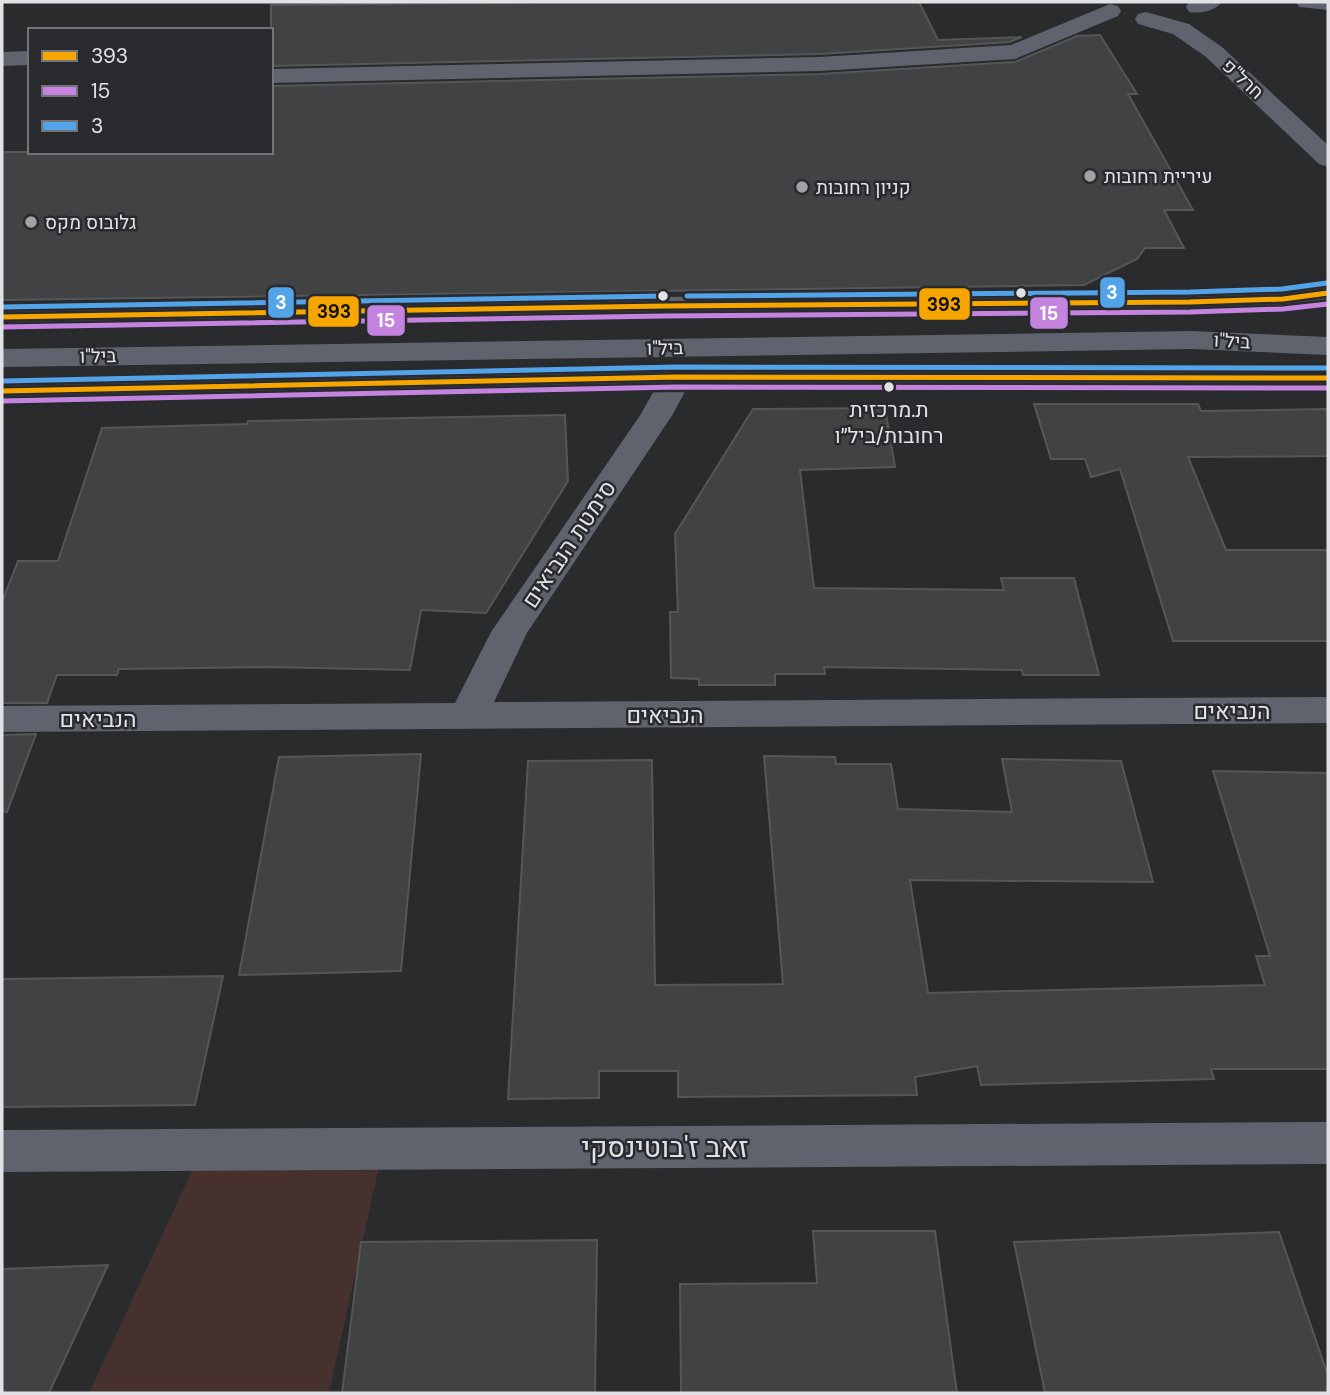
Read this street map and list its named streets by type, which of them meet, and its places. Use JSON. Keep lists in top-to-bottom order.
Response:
{
  "streets": {
    "street": [
      "חרל\"פ",
      "ביל\"ו",
      "סימטת הנביאים",
      "הנביאים",
      "זאב ז'בוטינסקי"
    ]
  },
  "crossings": [
    ["ביל\"ו", "סימטת הנביאים"],
    ["סימטת הנביאים", "הנביאים"]
  ],
  "places": [
    "עיריית רחובות",
    "קניון רחובות",
    "גלובוס מקס",
    "ת.מרכזית רחובות/ביל״ו"
  ],
  "lines": ["transit line 3", "transit line 393", "transit line 15"],
  "legend": ["393", "15", "3"]
}
